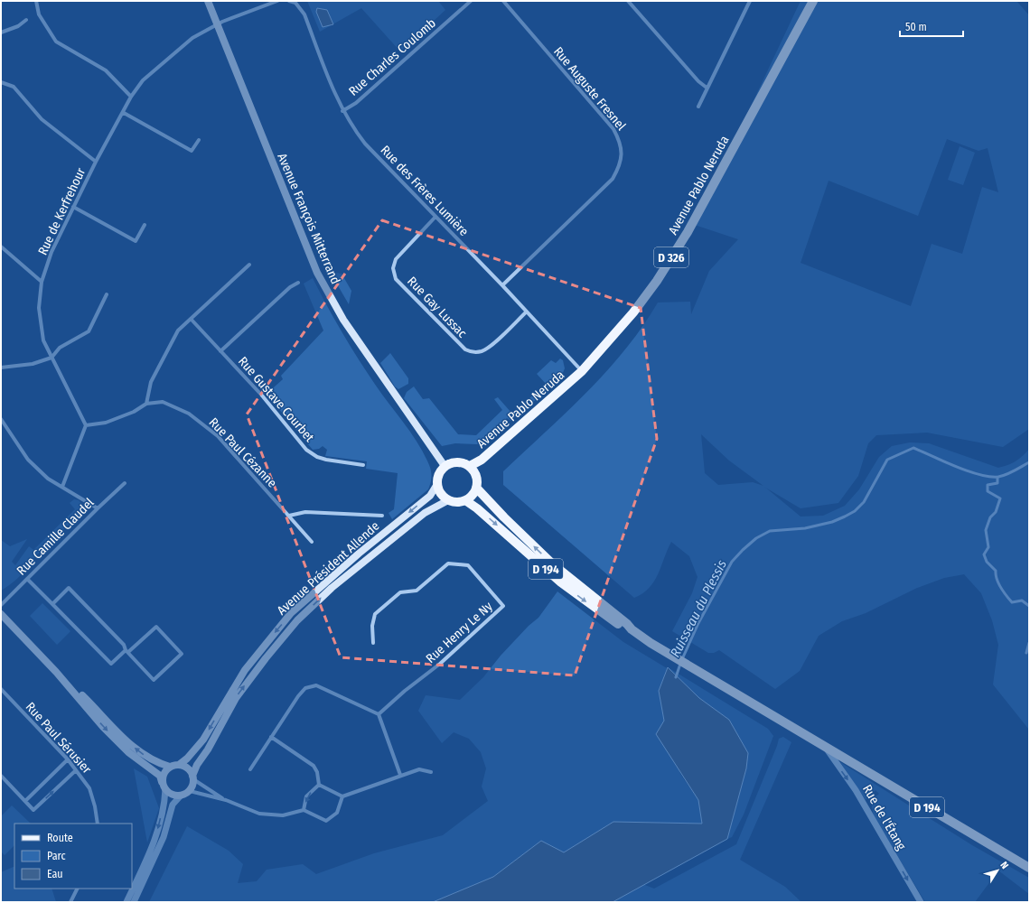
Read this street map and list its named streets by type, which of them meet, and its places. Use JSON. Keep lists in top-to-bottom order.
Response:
{
  "streets": {
    "main road": [
      "Avenue Pablo Neruda",
      "Avenue François Mitterrand",
      "D 326",
      "Avenue Président Allende",
      "D 194"
    ],
    "street": [
      "Rue Charles Coulomb",
      "Rue Auguste Fresnel",
      "Rue des Frères Lumière",
      "Rue de Kerfrehour",
      "Rue Gay Lussac",
      "Rue Gustave Courbet",
      "Rue Paul Cézanne",
      "Rue Camille Claudel",
      "Rue Henry Le Ny",
      "Rue Paul Sérusier",
      "Rue de l'Étang"
    ]
  },
  "crossings": [
    ["Rue Charles Coulomb", "Rue des Frères Lumière"],
    ["Rue Auguste Fresnel", "Rue des Frères Lumière"],
    ["Avenue Pablo Neruda", "Rue des Frères Lumière"],
    ["Avenue Pablo Neruda", "Avenue François Mitterrand"],
    ["Avenue Pablo Neruda", "Avenue Président Allende"],
    ["Avenue Pablo Neruda", "D 194"],
    ["Rue des Frères Lumière", "Rue Gay Lussac"],
    ["Rue de Kerfrehour", "Avenue François Mitterrand"],
    ["Rue de Kerfrehour", "Rue Paul Cézanne"],
    ["Avenue François Mitterrand", "Avenue Président Allende"],
    ["Avenue François Mitterrand", "D 194"],
    ["Avenue Président Allende", "D 194"],
    ["D 194", "Rue de l'Étang"]
  ],
  "one_way": ["Rue de l'Étang"],
  "water": ["Ruisseau du Plessis"],
  "legend": ["Route", "Parc", "Eau"],
  "scale_bar": "50 m",
  "north": "top right"
}
